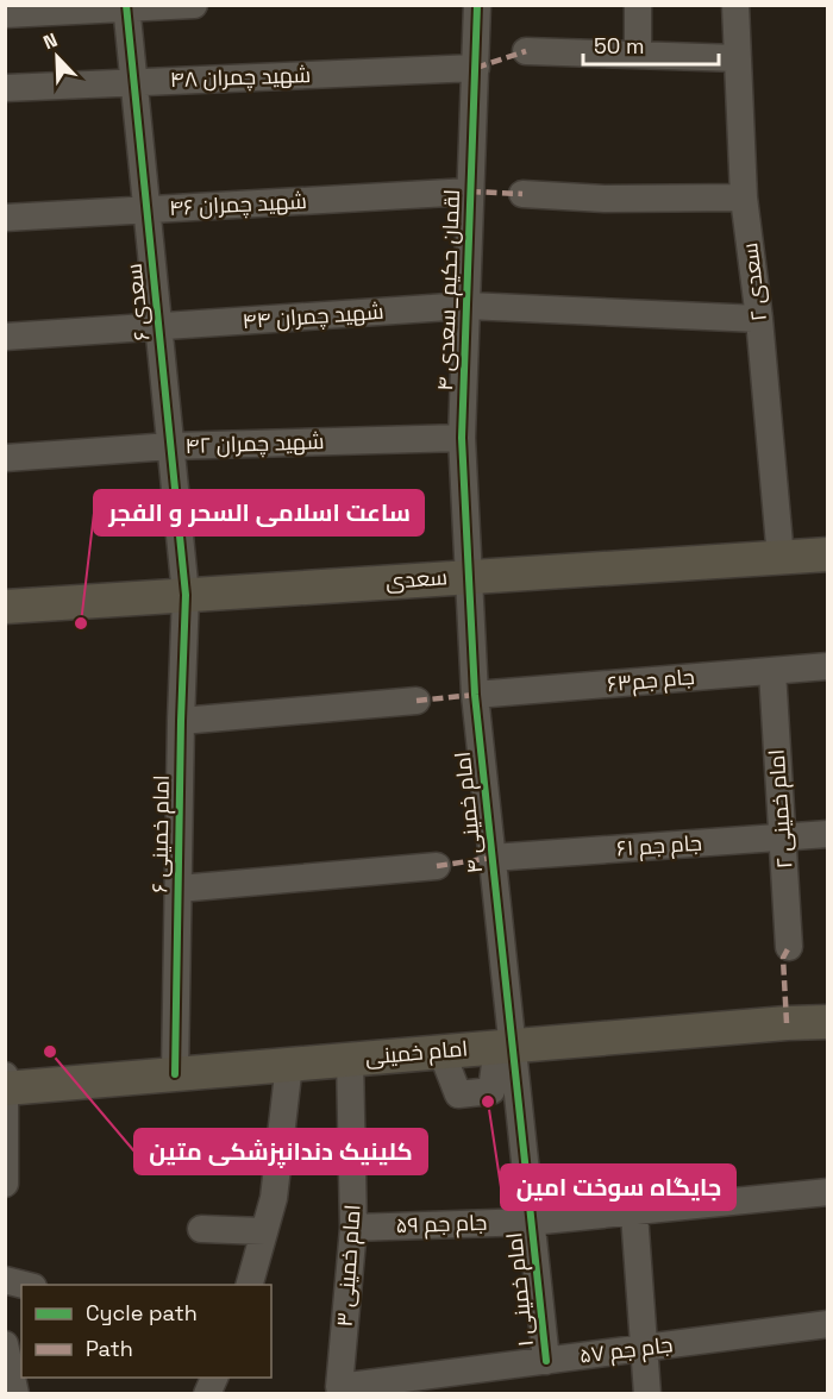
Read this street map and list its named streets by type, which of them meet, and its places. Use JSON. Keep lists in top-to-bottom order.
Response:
{
  "streets": {
    "main road": ["سعدی", "امام خمینی"],
    "street": [
      "شهید چمران ۴۸",
      "شهید چمران ۴۶",
      "سعدی ۲",
      "لقمان حکیم_سعدی ۴",
      "سعدی ۶",
      "شهید چمران ۴۴",
      "شهید چمران ۴۲",
      "جام جم۶۳",
      "امام خمینی ۲",
      "امام خمینی ۴",
      "امام خمینی ۶",
      "جام جم ۶۱",
      "جام جم ۵۹",
      "امام خمینی ۳",
      "امام خمینی ۱",
      "جام جم ۵۷"
    ]
  },
  "crossings": [
    ["شهید چمران ۴۸", "لقمان حکیم_سعدی ۴"],
    ["شهید چمران ۴۸", "سعدی ۶"],
    ["شهید چمران ۴۶", "لقمان حکیم_سعدی ۴"],
    ["شهید چمران ۴۶", "سعدی ۶"],
    ["سعدی ۲", "شهید چمران ۴۴"],
    ["سعدی ۲", "سعدی"],
    ["لقمان حکیم_سعدی ۴", "شهید چمران ۴۴"],
    ["لقمان حکیم_سعدی ۴", "شهید چمران ۴۲"],
    ["لقمان حکیم_سعدی ۴", "سعدی"],
    ["لقمان حکیم_سعدی ۴", "امام خمینی ۴"],
    ["سعدی ۶", "شهید چمران ۴۴"],
    ["سعدی ۶", "شهید چمران ۴۲"],
    ["سعدی ۶", "سعدی"],
    ["سعدی ۶", "امام خمینی ۶"],
    ["سعدی", "امام خمینی ۴"],
    ["سعدی", "امام خمینی ۶"],
    ["جام جم۶۳", "امام خمینی ۲"],
    ["جام جم۶۳", "امام خمینی ۴"],
    ["امام خمینی ۲", "جام جم ۶۱"],
    ["امام خمینی ۴", "جام جم ۶۱"],
    ["امام خمینی ۴", "امام خمینی"],
    ["امام خمینی ۴", "امام خمینی ۱"],
    ["امام خمینی ۶", "امام خمینی"],
    ["امام خمینی", "امام خمینی ۳"],
    ["امام خمینی", "امام خمینی ۱"],
    ["جام جم ۵۹", "امام خمینی ۳"],
    ["جام جم ۵۹", "امام خمینی ۱"],
    ["امام خمینی ۳", "جام جم ۵۷"],
    ["امام خمینی ۱", "جام جم ۵۷"]
  ],
  "places": ["ساعت اسلامی السحر و الفجر", "کلینیک دندانپزشکی متین", "جایگاه سوخت امین"],
  "legend": ["Cycle path", "Path"],
  "scale_bar": "50 m",
  "north": "top left"
}
